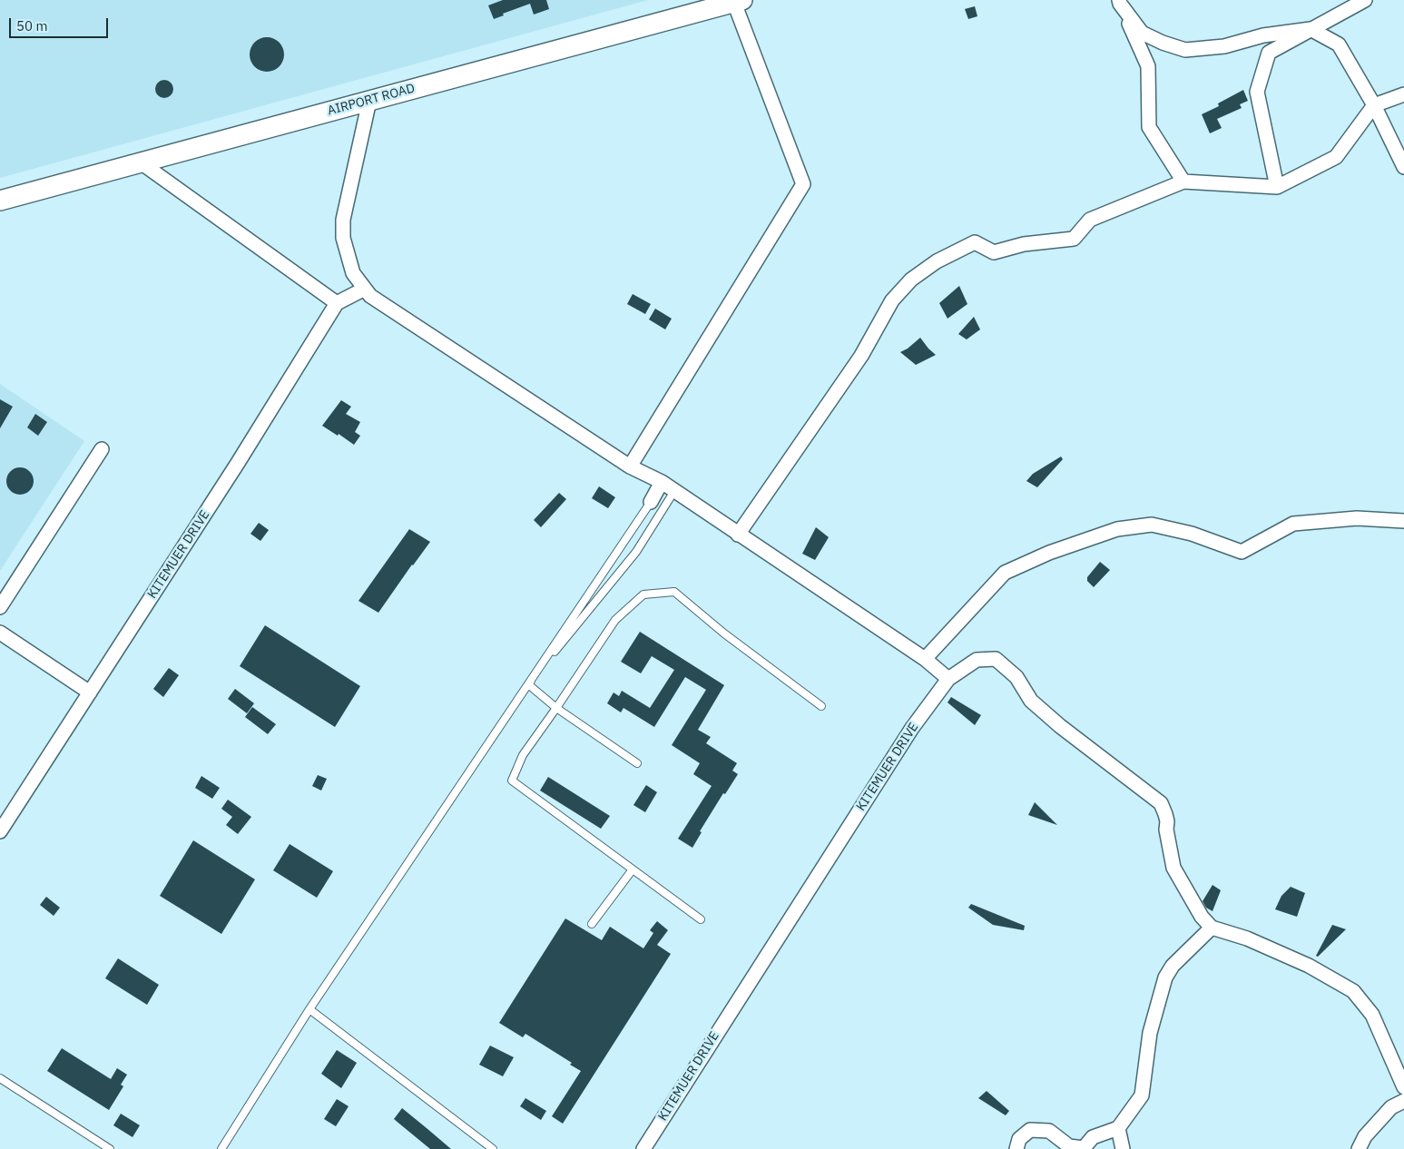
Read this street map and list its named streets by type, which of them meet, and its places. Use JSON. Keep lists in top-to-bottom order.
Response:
{
  "streets": {
    "street": ["AIRPORT ROAD", "KITEMUER DRIVE"]
  },
  "scale_bar": "50 m"
}
